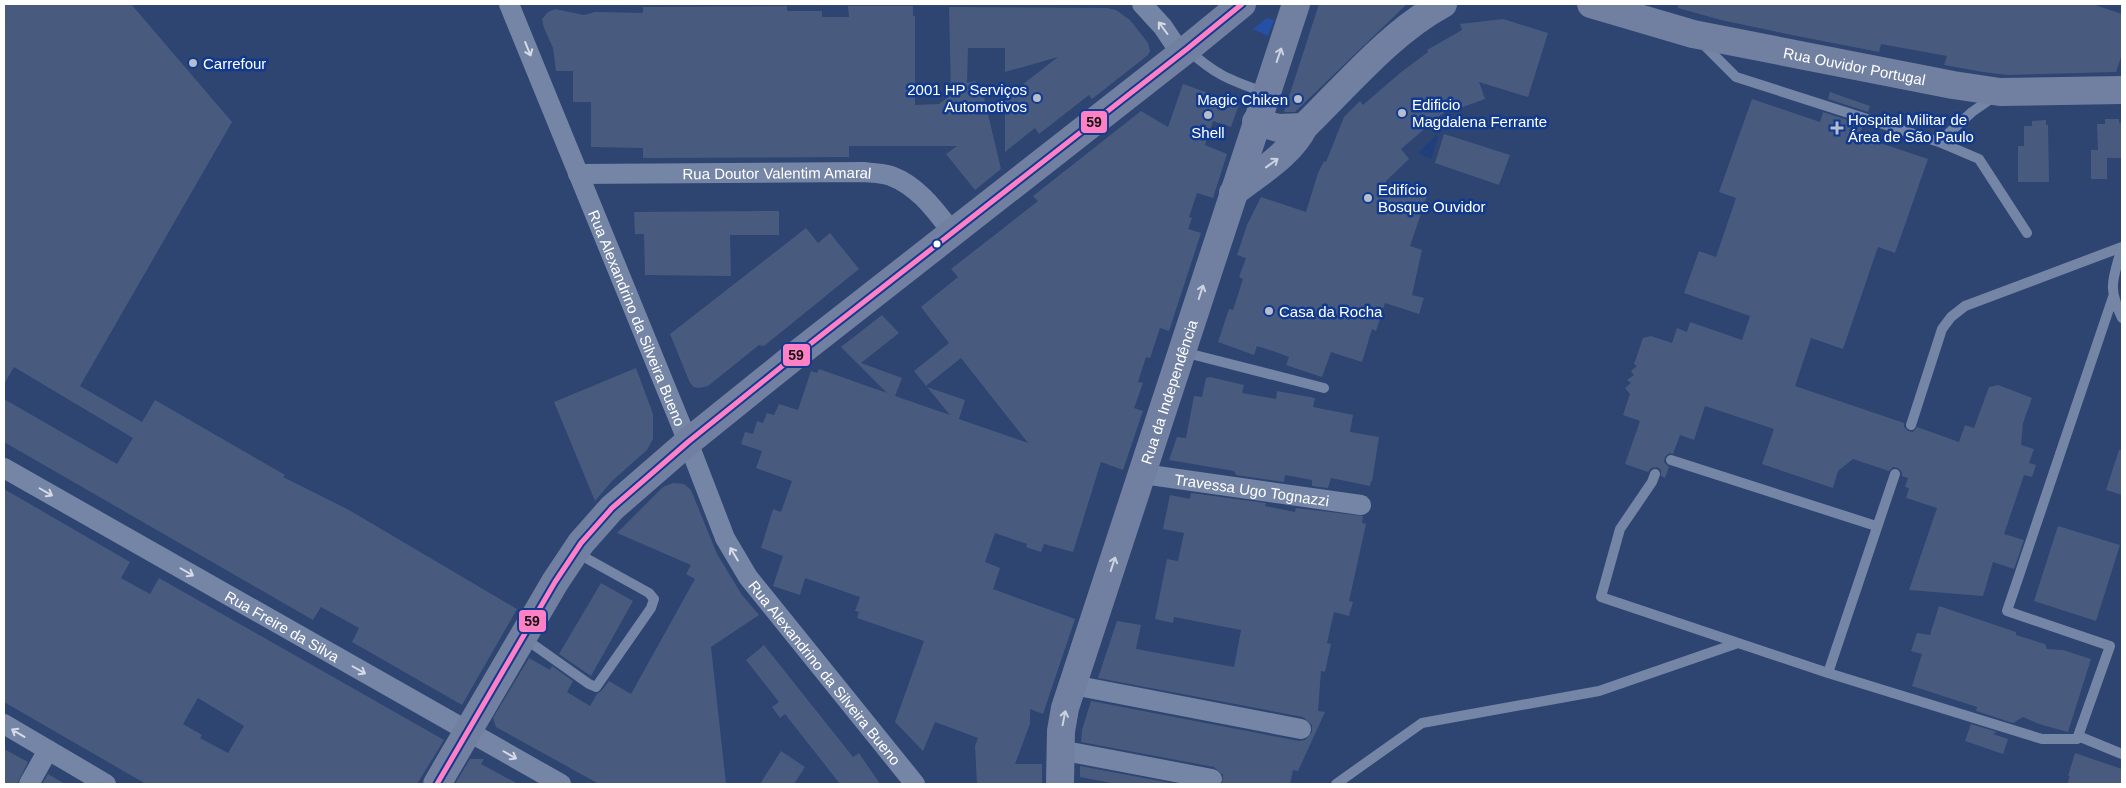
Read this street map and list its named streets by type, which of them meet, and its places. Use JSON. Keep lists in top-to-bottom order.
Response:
{
  "streets": {
    "main road": ["Rua Ouvidor Portugal", "Rua da Independência"],
    "street": [
      "Rua Doutor Valentim Amaral",
      "Rua Alexandrino da Silveira Bueno",
      "Travessa Ugo Tognazzi",
      "Rua Freire da Silva"
    ]
  },
  "crossings": [
    ["Rua Doutor Valentim Amaral", "Rua Alexandrino da Silveira Bueno"],
    ["Rua da Independência", "Travessa Ugo Tognazzi"]
  ],
  "one_way": ["Rua da Independência", "Rua Freire da Silva"],
  "places": {
    "other": [
      "Carrefour",
      "2001 HP Serviços Automotivos",
      "Magic Chiken",
      "Edificio Magdalena Ferrante",
      "Shell",
      "Edifício Bosque Ouvidor",
      "Casa da Rocha"
    ],
    "health": ["Hospital Militar de Área de São Paulo"]
  },
  "lines": ["transit line 59"]
}
